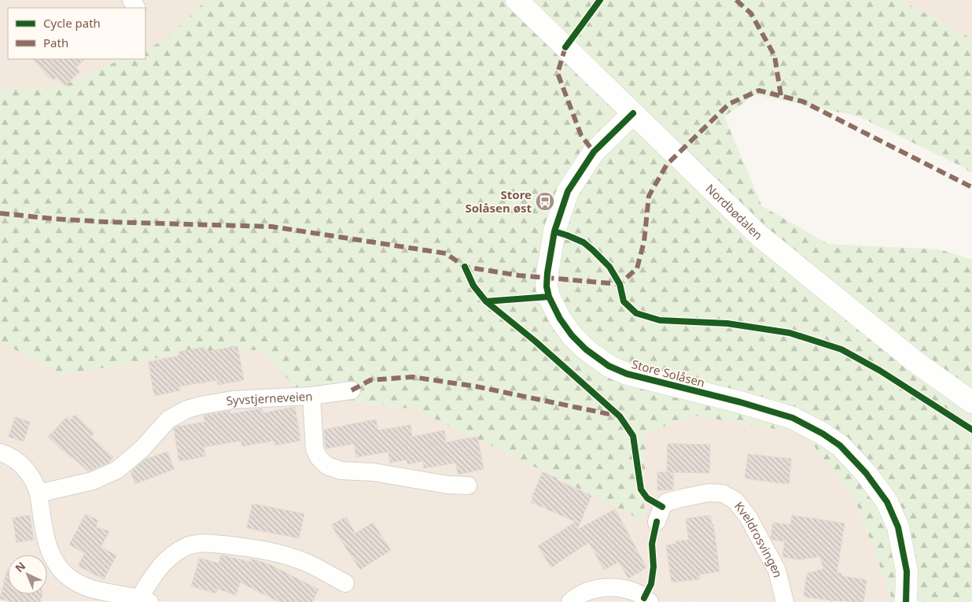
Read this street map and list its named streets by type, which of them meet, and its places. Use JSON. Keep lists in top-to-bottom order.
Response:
{
  "streets": {
    "street": [
      "Nordbødalen",
      "Store Solåsen",
      "Syvstjerneveien",
      "Kveldrosvingen"
    ]
  },
  "crossings": [
    ["Nordbødalen", "Store Solåsen"]
  ],
  "places": {
    "bus stop": ["Store Solåsen øst"]
  },
  "legend": ["Cycle path", "Path"],
  "north": "top left"
}
